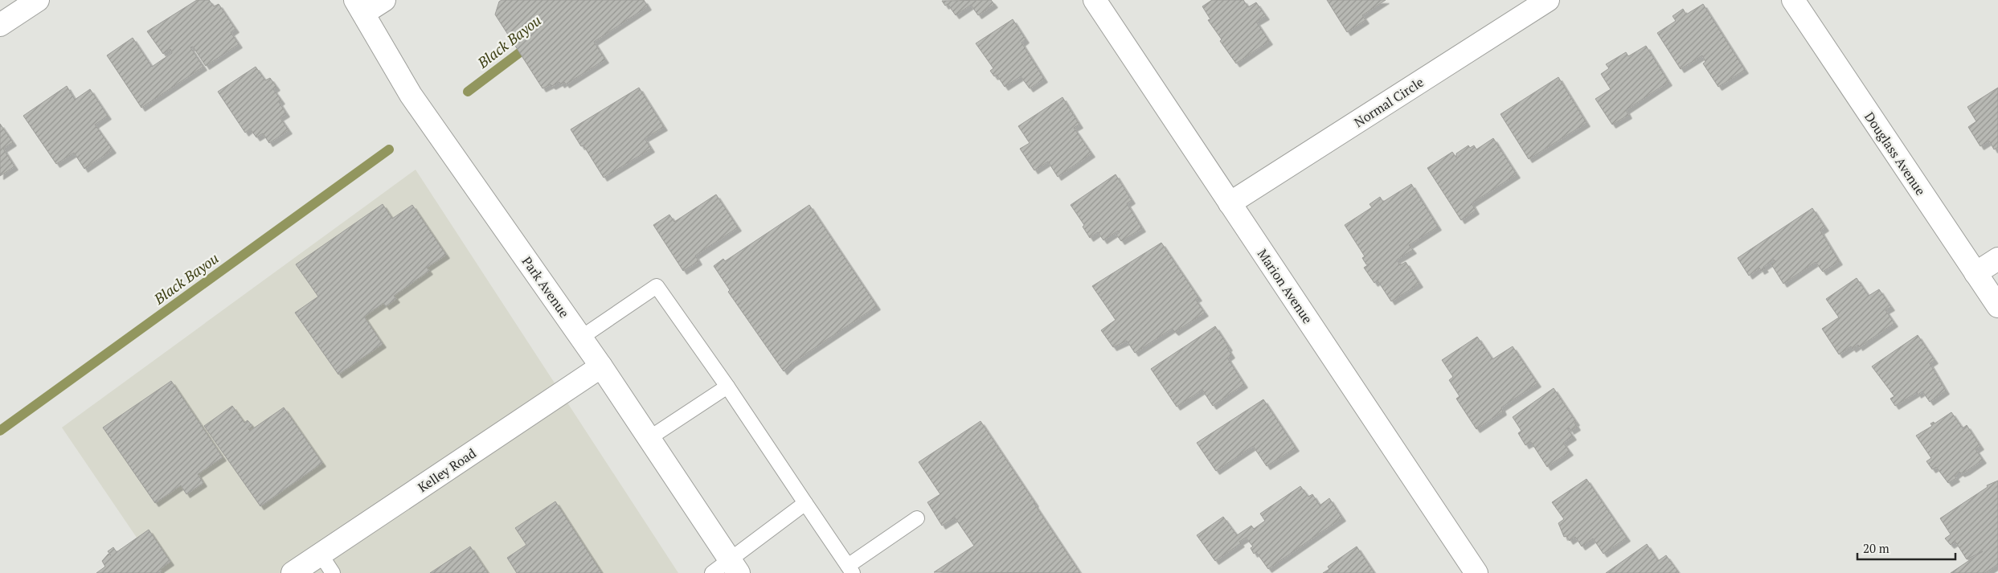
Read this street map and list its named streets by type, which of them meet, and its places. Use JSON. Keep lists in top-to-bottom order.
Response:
{
  "streets": {
    "street": [
      "Normal Circle",
      "Douglass Avenue",
      "Marion Avenue",
      "Park Avenue",
      "Kelley Road"
    ]
  },
  "crossings": [
    ["Normal Circle", "Marion Avenue"],
    ["Park Avenue", "Kelley Road"]
  ],
  "water": ["Black Bayou"],
  "scale_bar": "20 m"
}
